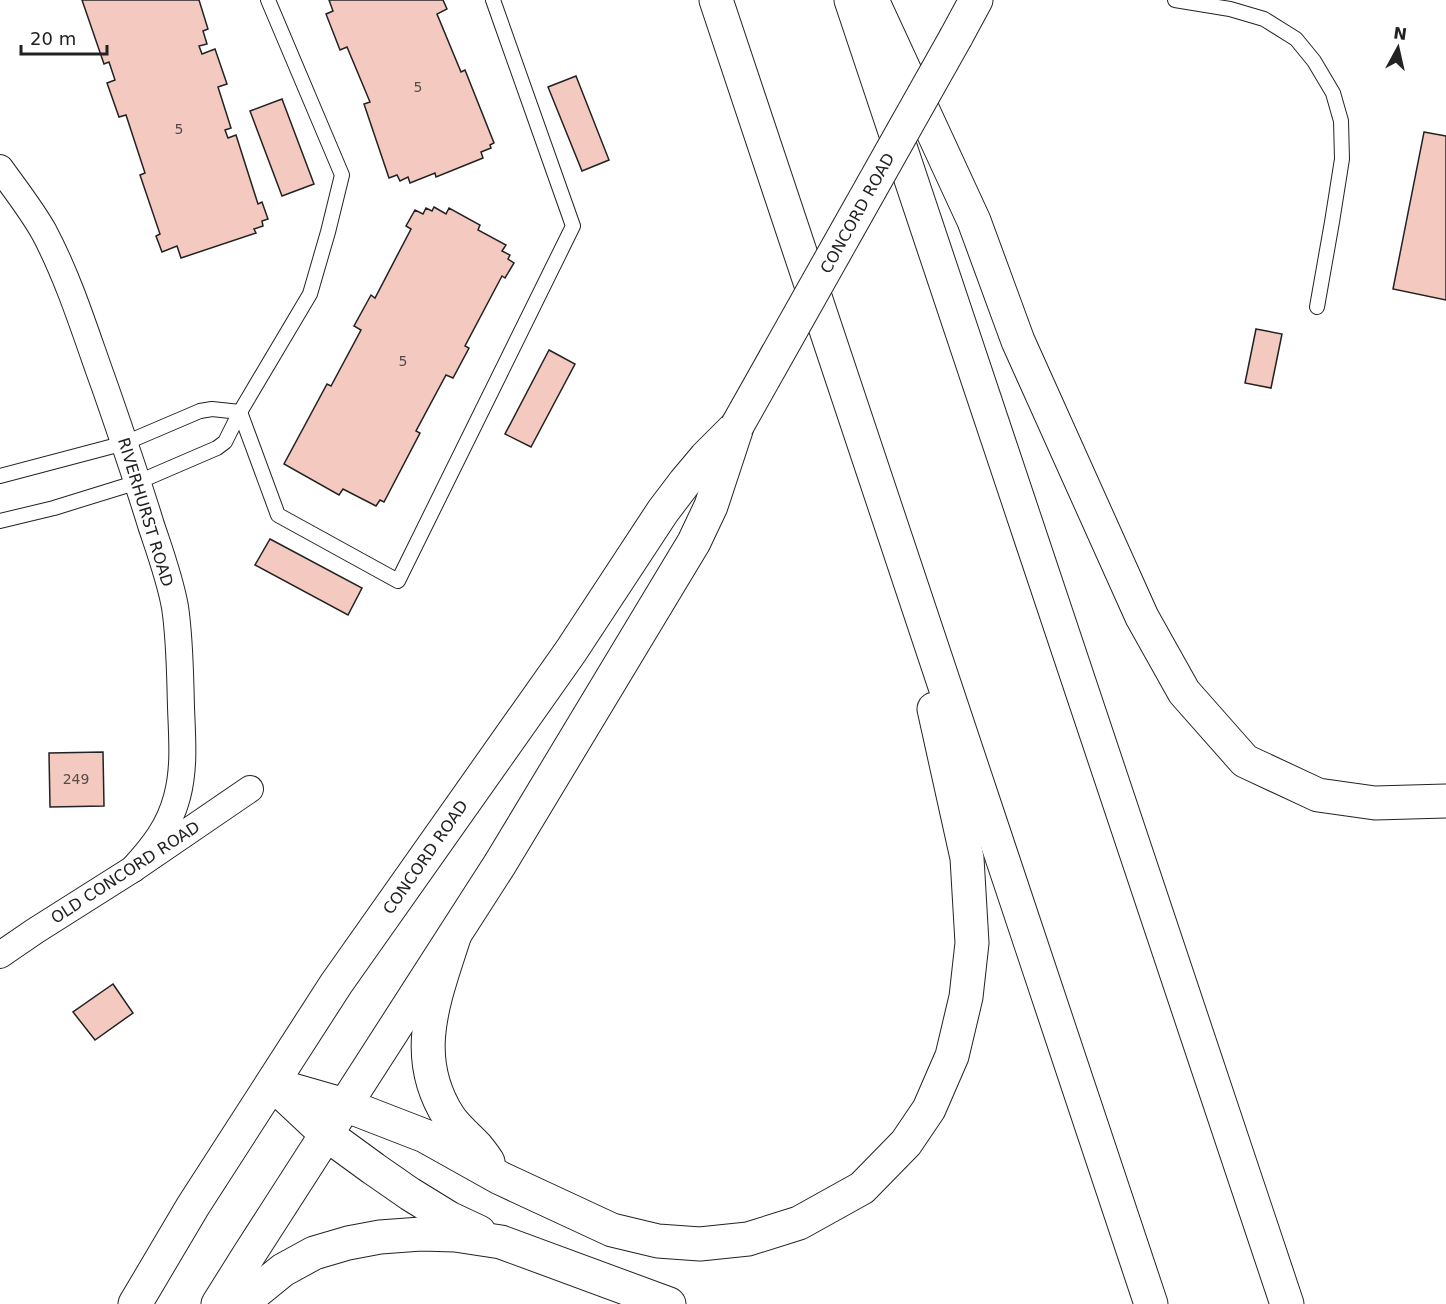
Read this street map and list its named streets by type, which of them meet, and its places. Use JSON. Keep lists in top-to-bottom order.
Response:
{
  "streets": {
    "main road": ["CONCORD ROAD"],
    "street": ["RIVERHURST ROAD", "OLD CONCORD ROAD"]
  },
  "crossings": [
    ["RIVERHURST ROAD", "OLD CONCORD ROAD"]
  ],
  "house_numbers": [
    "5",
    "5",
    "5",
    "249"
  ],
  "scale_bar": "20 m",
  "north": "top"
}
